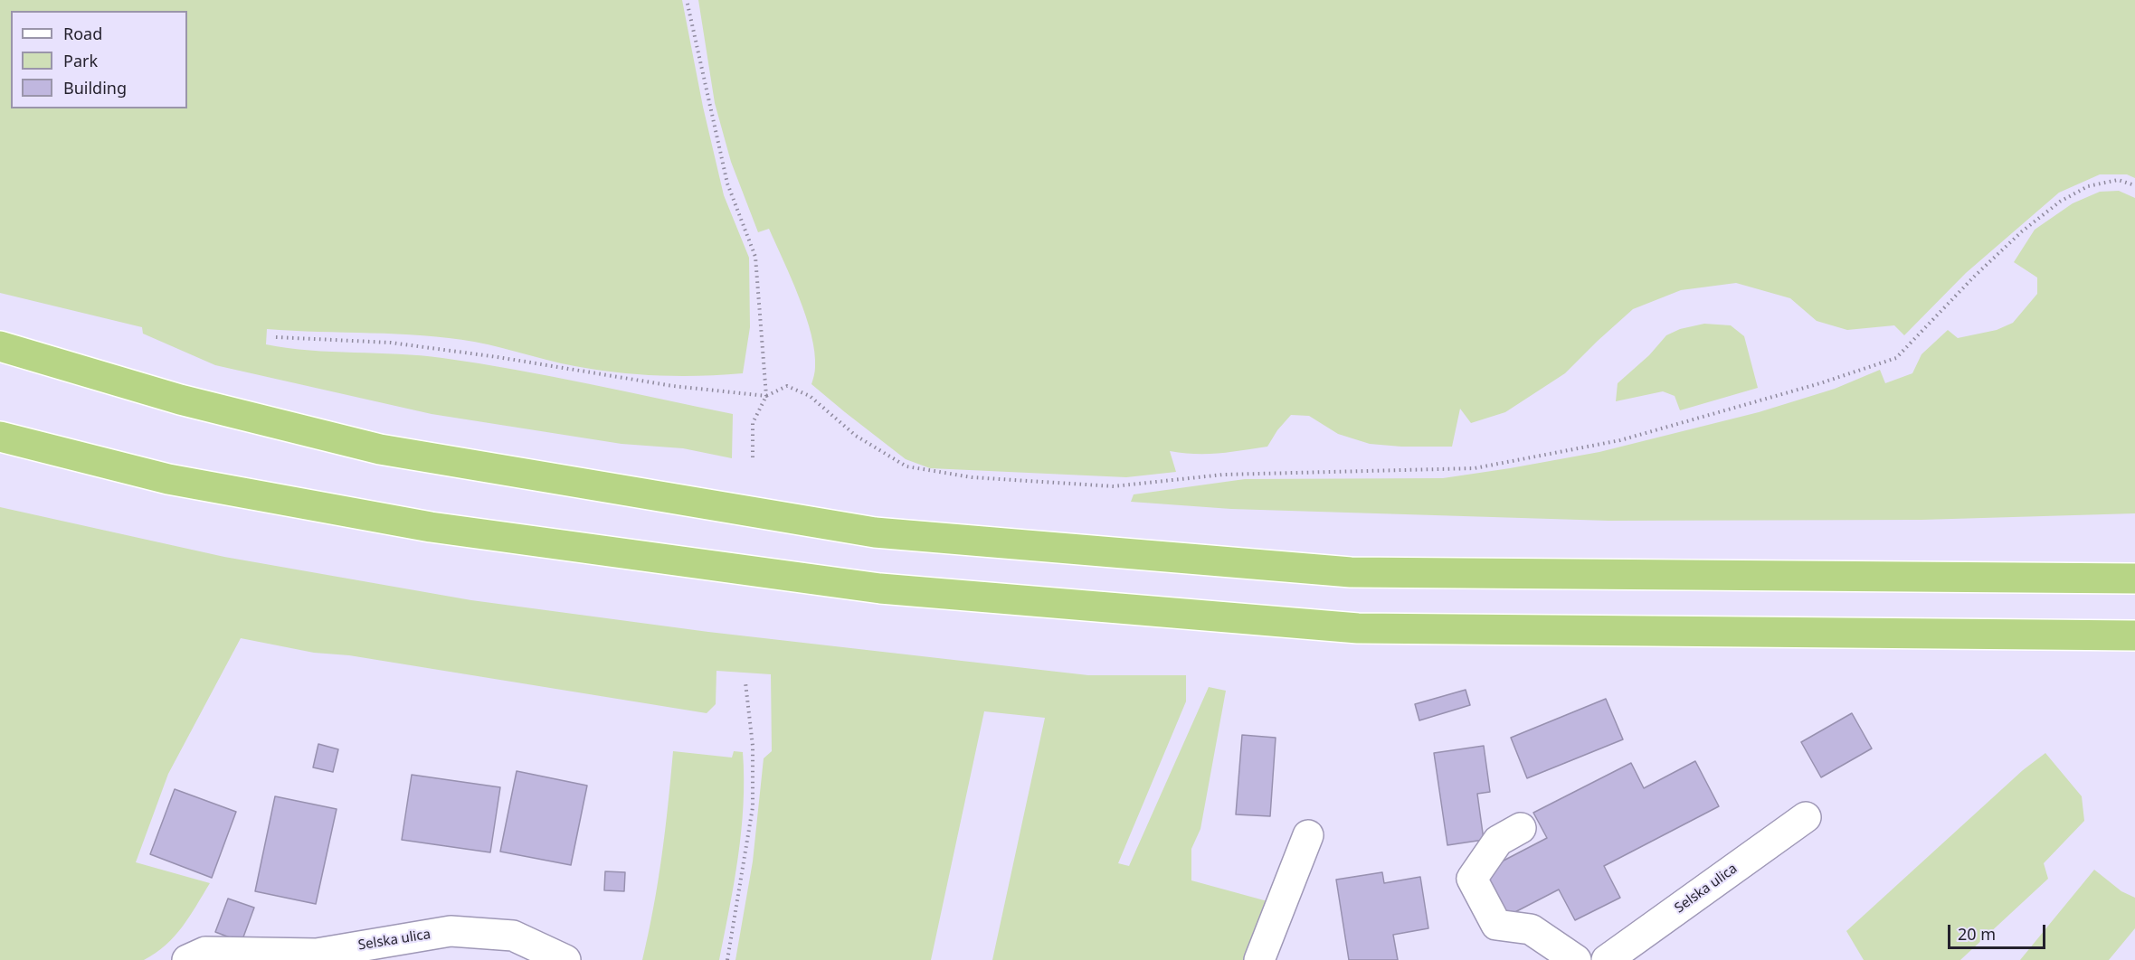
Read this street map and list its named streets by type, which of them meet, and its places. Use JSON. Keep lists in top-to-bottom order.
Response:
{
  "streets": {
    "street": ["Selska ulica"]
  },
  "legend": ["Road", "Park", "Building"],
  "scale_bar": "20 m"
}
